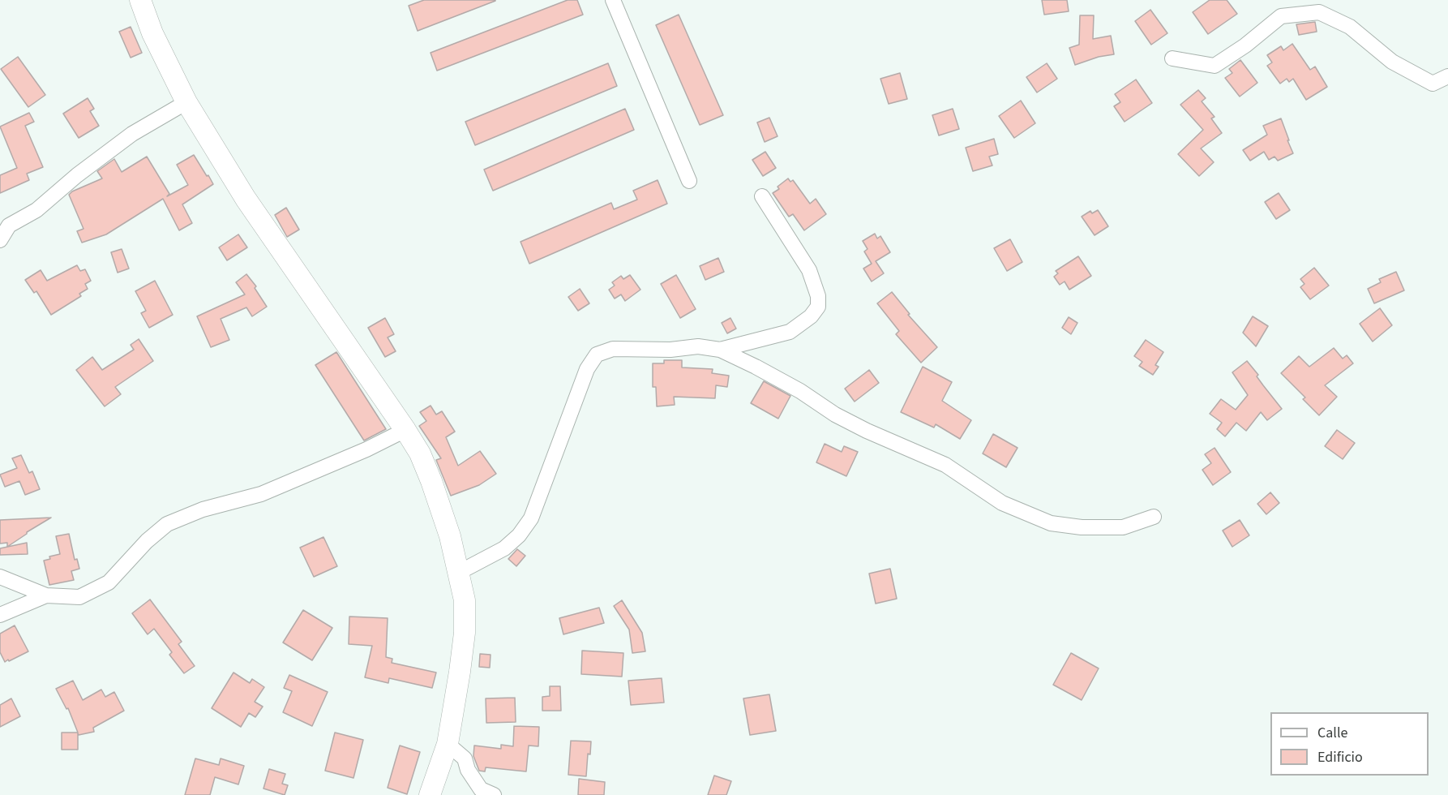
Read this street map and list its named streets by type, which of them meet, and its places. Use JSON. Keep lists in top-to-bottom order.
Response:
{
  "legend": ["Calle", "Edificio"]
}
